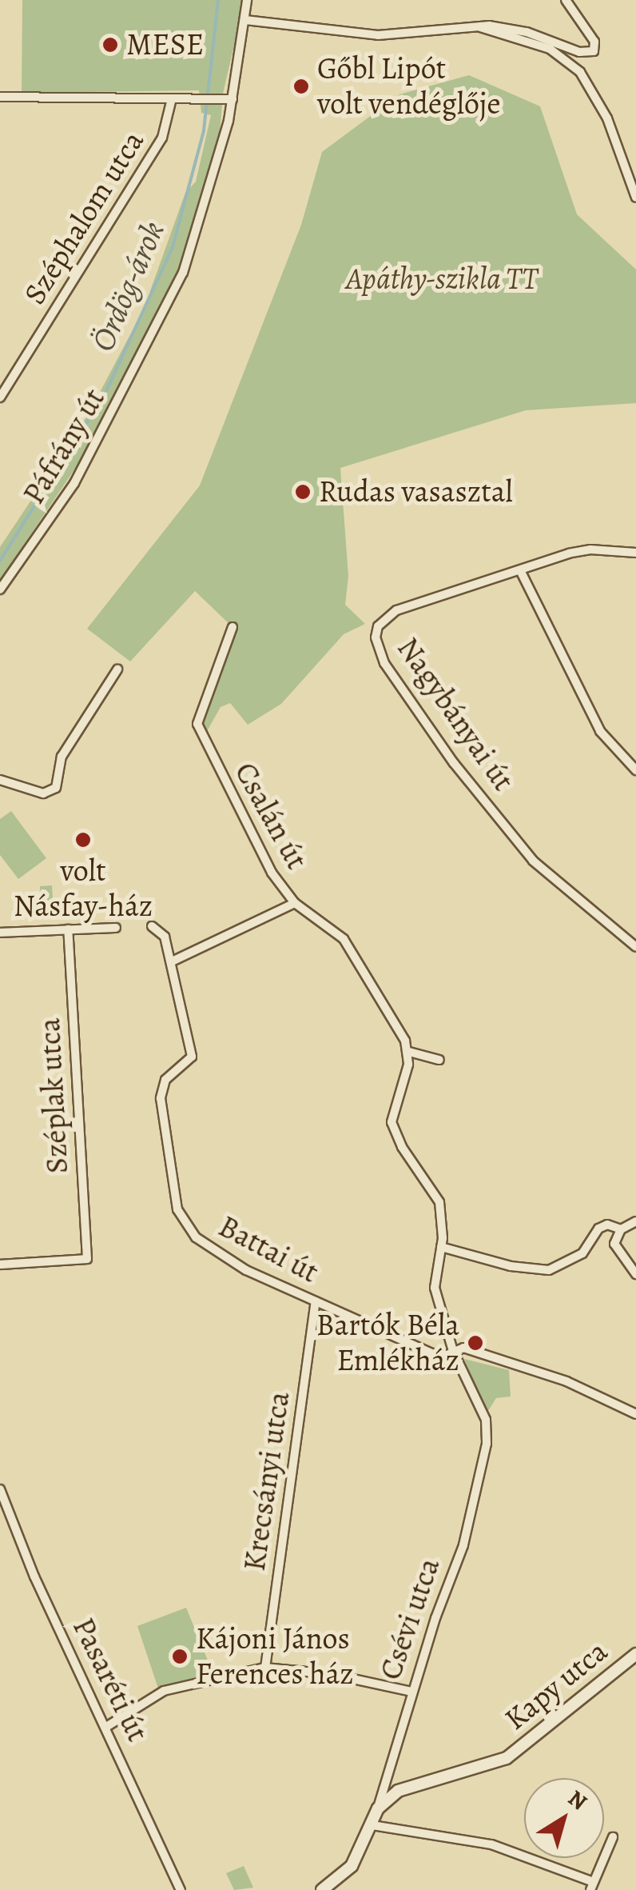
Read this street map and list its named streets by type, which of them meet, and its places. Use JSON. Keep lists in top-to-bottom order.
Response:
{
  "streets": {
    "street": [
      "Széphalom utca",
      "Páfrány út",
      "Nagybányai út",
      "Csalán út",
      "Széplak utca",
      "Battai út",
      "Krecsányi utca",
      "Csévi utca",
      "Pasaréti út",
      "Kapy utca"
    ]
  },
  "crossings": [
    ["Battai út", "Krecsányi utca"],
    ["Battai út", "Csévi utca"],
    ["Csévi utca", "Kapy utca"]
  ],
  "water": ["Ördög-árok"],
  "parks": ["Apáthy-szikla TT"],
  "places": [
    "MESE",
    "Gőbl Lipót volt vendéglője",
    "Rudas vasasztal",
    "volt Násfay-ház",
    "Bartók Béla Emlékház",
    "Kájoni János Ferences ház"
  ],
  "north": "top right"
}
